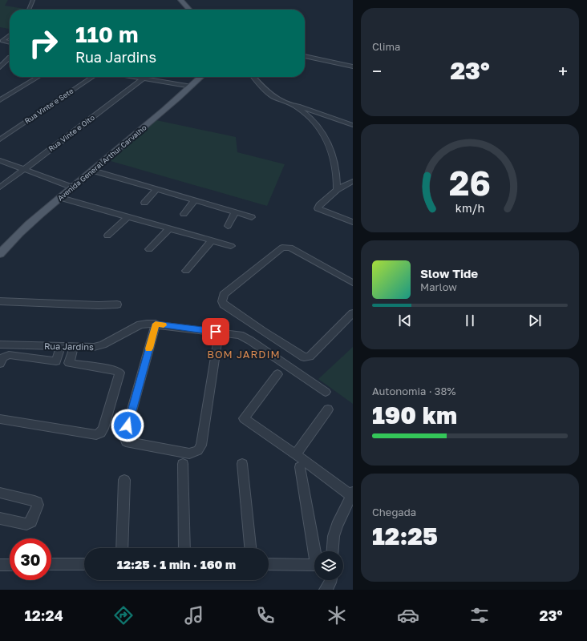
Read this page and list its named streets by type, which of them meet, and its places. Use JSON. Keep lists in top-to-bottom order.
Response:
{
  "streets": {
    "main road": ["Avenida General Arthur Carvalho"],
    "street": ["Rua Vinte e Sete", "Rua Vinte e Oito", "Rua Jardins"]
  },
  "districts": ["BOM JARDIM"],
  "page": {
    "tile": [
      "Clima",
      ["Autonomia · 38%", "190 km"],
      ["Chegada", "12:25"]
    ],
    "turn": ["110 m", "Rua Jardins"],
    "heat": ["−", "23°", "+"],
    "song": ["Slow Tide", "Marlow"],
    "limit": "30",
    "trip": "12:25 · 1 min · 160 m",
    "tabs": ["12:24", "23°"],
    "gauge": ["26", "km/h"]
  }
}
